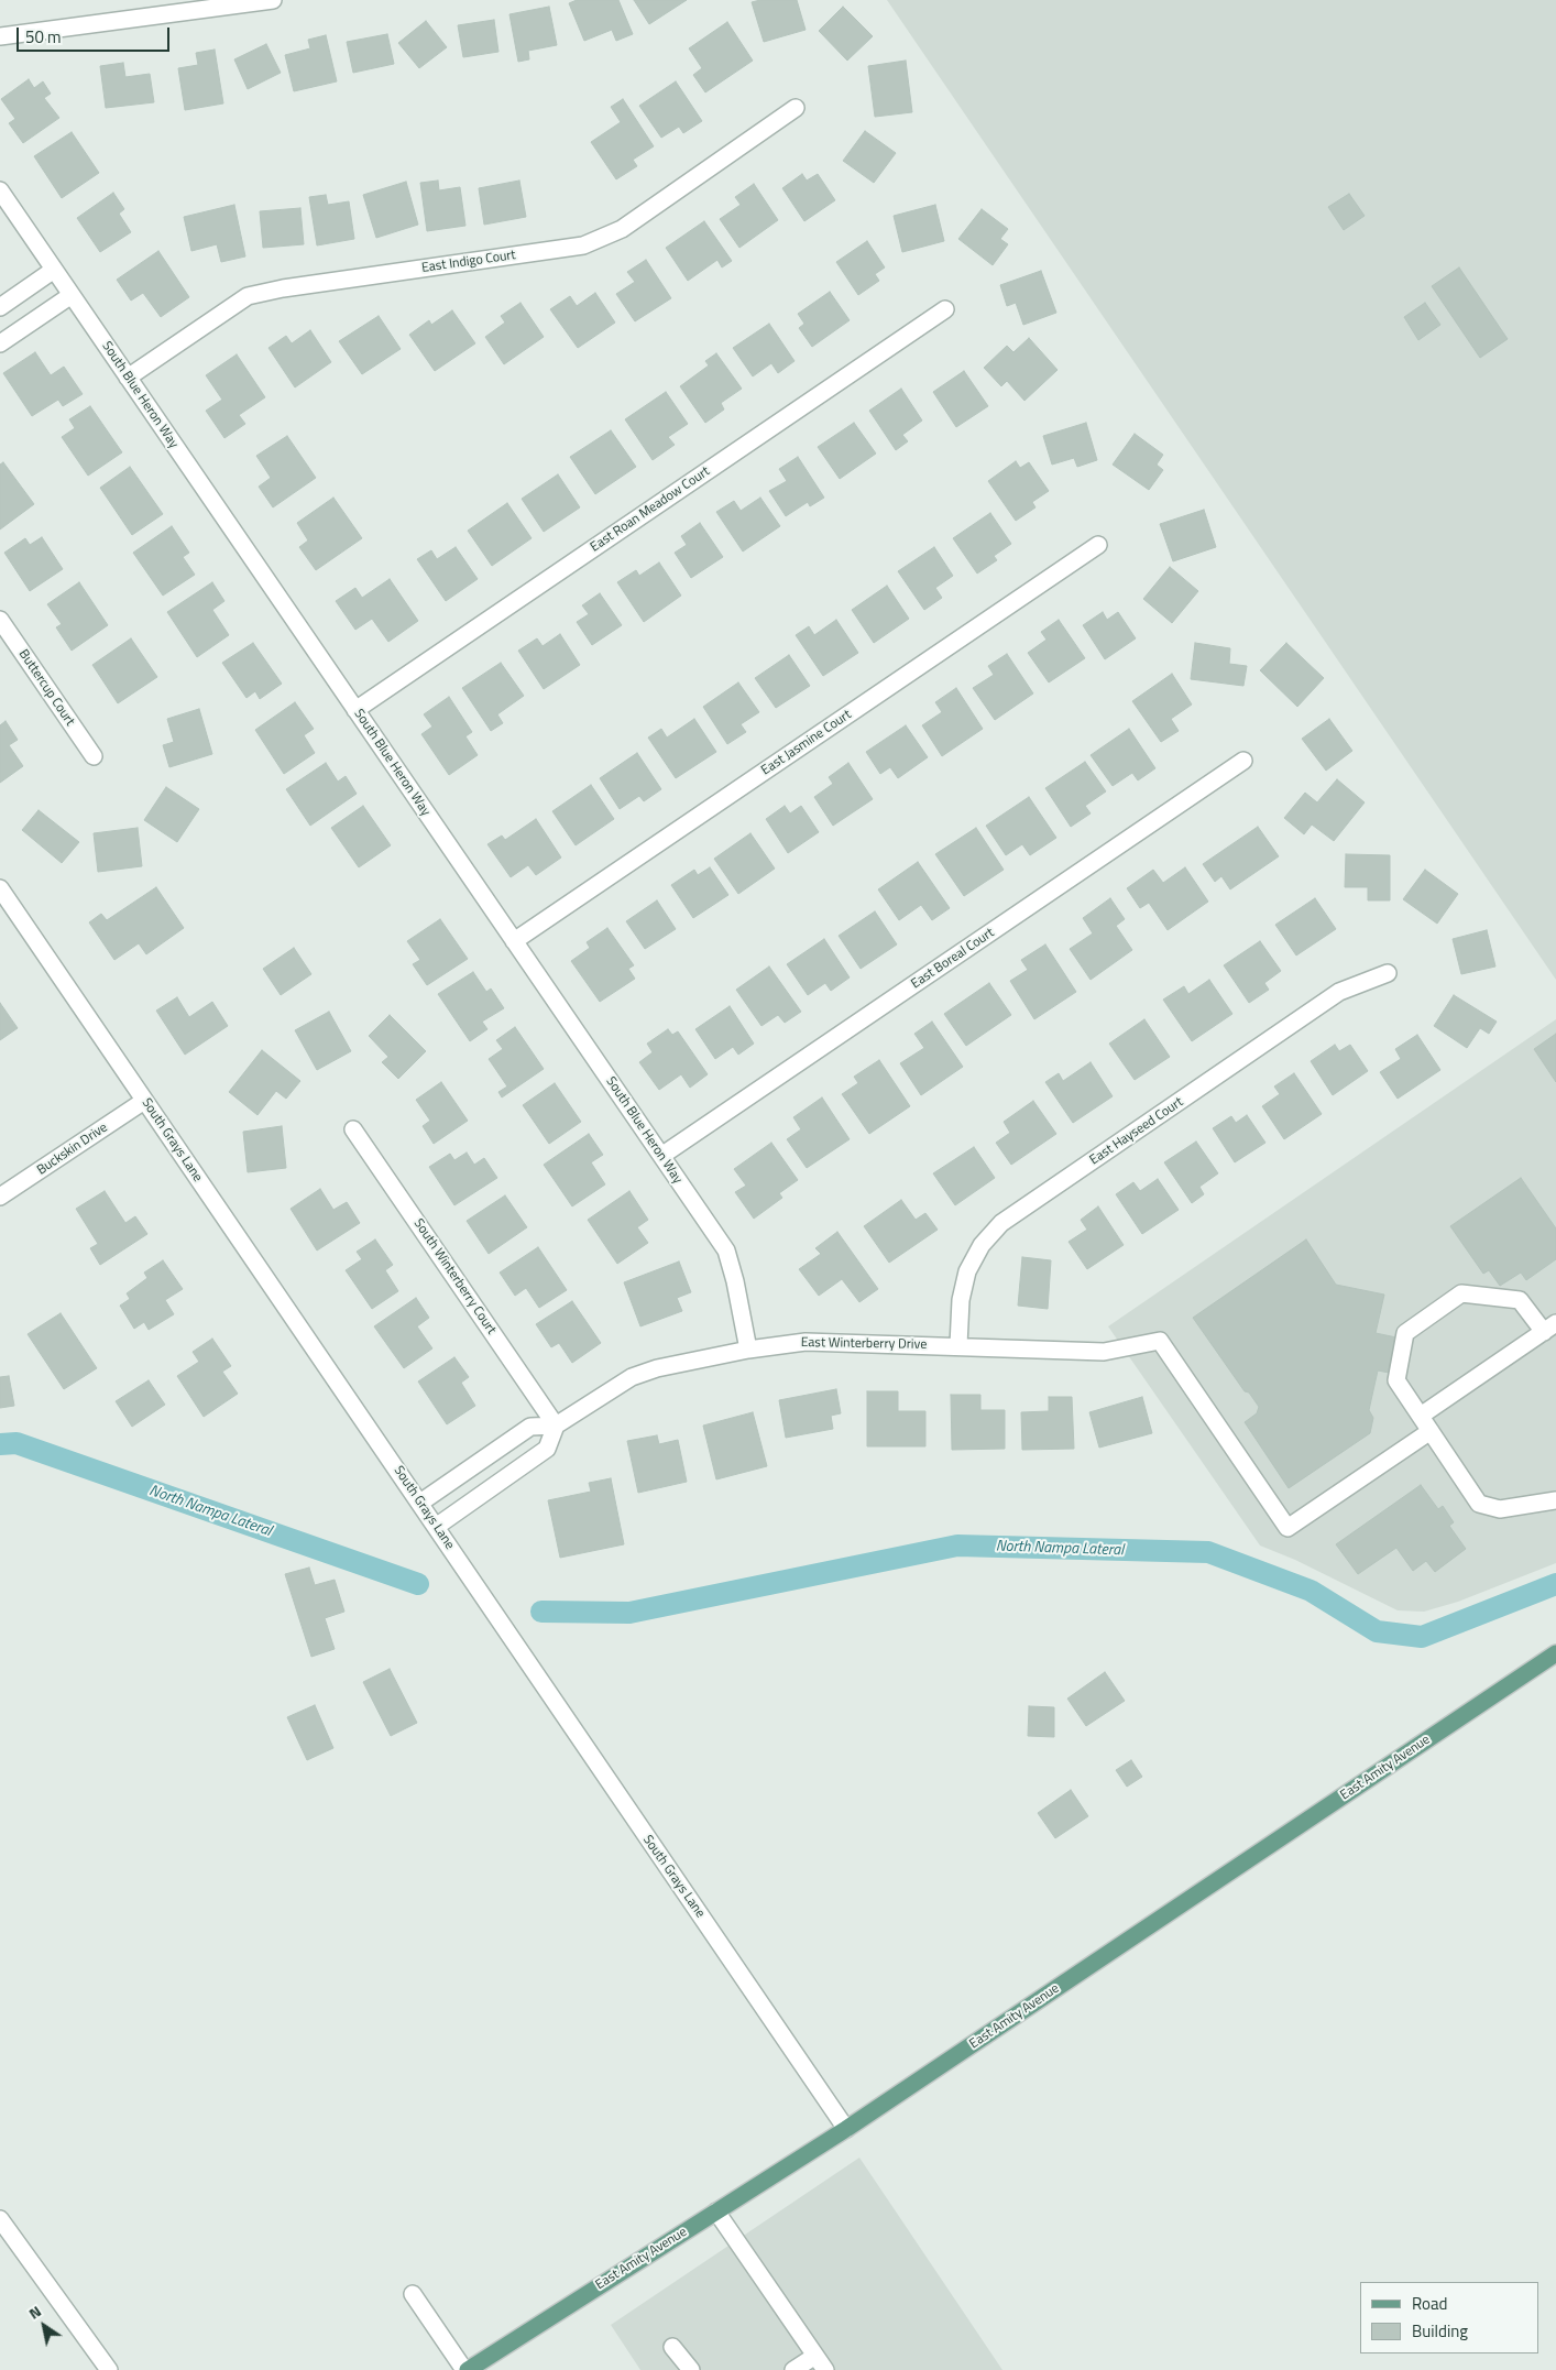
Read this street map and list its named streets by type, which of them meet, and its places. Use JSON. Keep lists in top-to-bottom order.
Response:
{
  "streets": {
    "main road": ["East Amity Avenue"],
    "street": [
      "East Indigo Court",
      "South Blue Heron Way",
      "East Roan Meadow Court",
      "Buttercup Court",
      "East Jasmine Court",
      "East Boreal Court",
      "East Hayseed Court",
      "South Grays Lane",
      "Buckskin Drive",
      "South Winterberry Court",
      "East Winterberry Drive"
    ]
  },
  "crossings": [
    ["East Indigo Court", "South Blue Heron Way"],
    ["South Blue Heron Way", "East Roan Meadow Court"],
    ["South Blue Heron Way", "East Jasmine Court"],
    ["South Blue Heron Way", "East Boreal Court"],
    ["South Blue Heron Way", "East Winterberry Drive"],
    ["East Hayseed Court", "East Winterberry Drive"],
    ["South Grays Lane", "Buckskin Drive"],
    ["South Grays Lane", "East Winterberry Drive"],
    ["South Grays Lane", "East Amity Avenue"],
    ["South Winterberry Court", "East Winterberry Drive"]
  ],
  "water": ["North Nampa Lateral"],
  "legend": ["Road", "Building"],
  "scale_bar": "50 m",
  "north": "top left"
}
